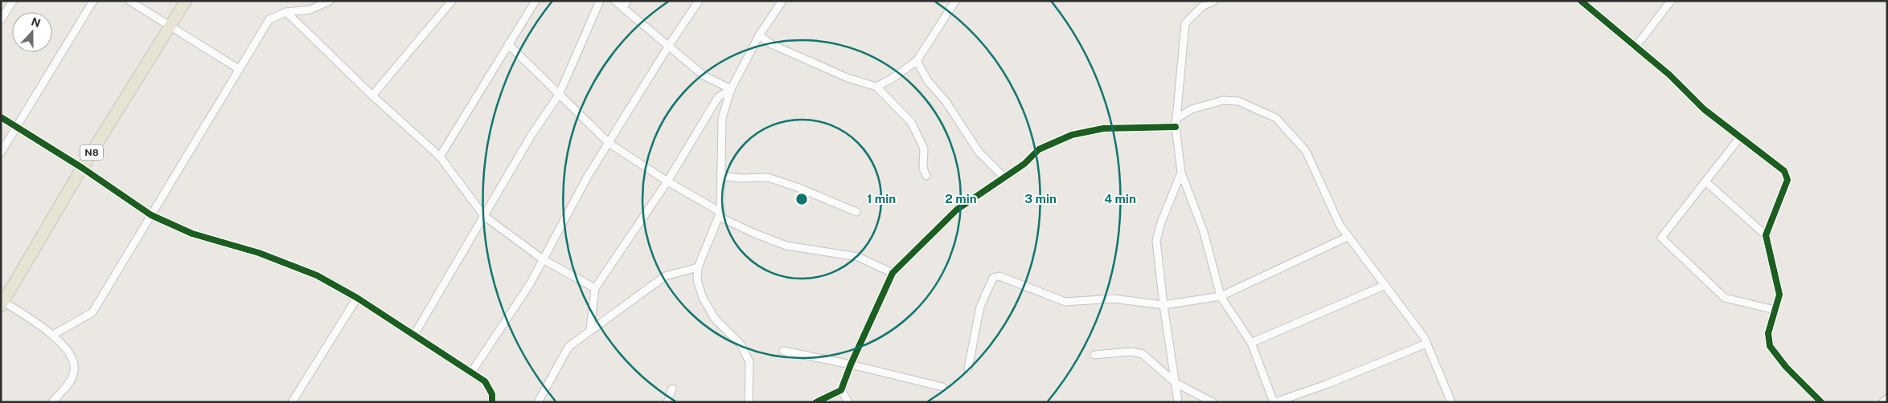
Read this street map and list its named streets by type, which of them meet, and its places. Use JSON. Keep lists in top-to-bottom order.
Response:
{
  "streets": {
    "main road": ["N8"]
  },
  "north": "top",
  "rings": [
    "1 min",
    "2 min",
    "3 min",
    "4 min"
  ]
}
